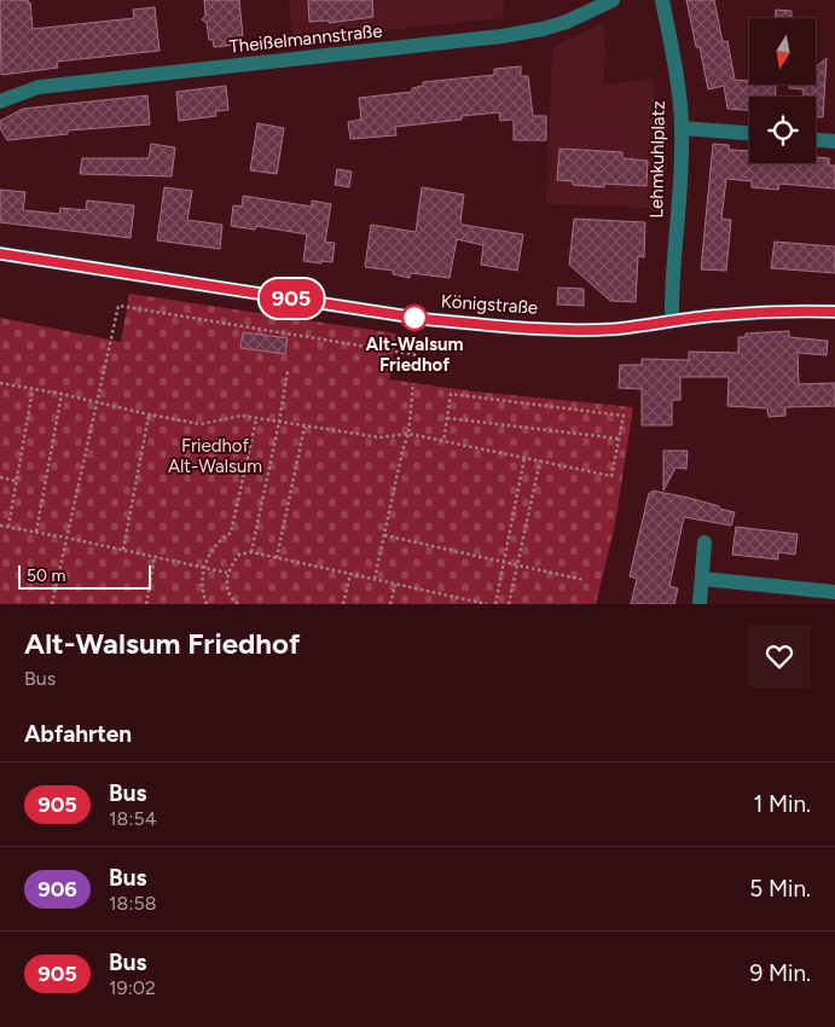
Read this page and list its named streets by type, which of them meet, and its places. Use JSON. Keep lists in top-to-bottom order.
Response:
{
  "streets": {
    "street": ["Theißelmannstraße", "Lehmkuhlplatz", "Königstraße"]
  },
  "crossings": [
    ["Lehmkuhlplatz", "Königstraße"]
  ],
  "parks": ["Friedhof Alt-Walsum"],
  "places": ["Alt-Walsum Friedhof"],
  "lines": ["bus line 905"],
  "scale_bar": "50 m",
  "north": "bottom",
  "page": {
    "on_map": "905",
    "scale": "50 m",
    "heading": [
      ["Alt-Walsum Friedhof", "Bus"],
      "Abfahrten"
    ],
    "list": [
      {
        "mark": "905",
        "name": "Bus",
        "note": "18:54",
        "value": "1 Min."
      },
      {
        "mark": "906",
        "name": "Bus",
        "note": "18:58",
        "value": "5 Min."
      },
      {
        "mark": "905",
        "name": "Bus",
        "note": "19:02",
        "value": "9 Min."
      }
    ]
  }
}
